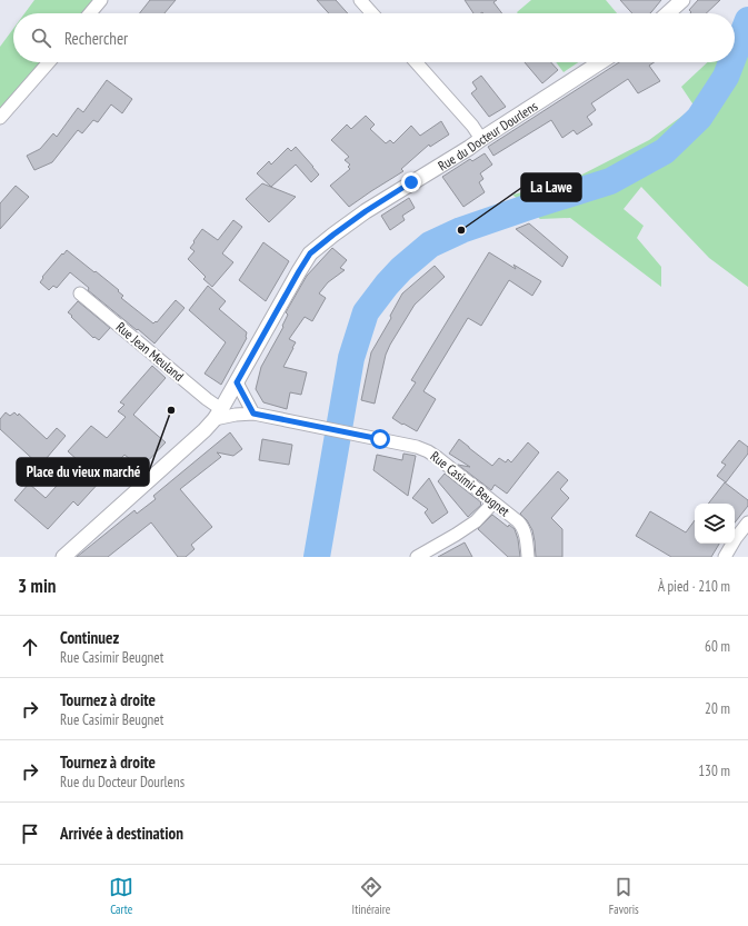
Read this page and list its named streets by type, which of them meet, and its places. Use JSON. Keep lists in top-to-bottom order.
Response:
{
  "streets": {
    "street": ["Rue du Docteur Dourlens", "Rue Jean Meuland", "Rue Casimir Beugnet"]
  },
  "crossings": [
    ["Rue du Docteur Dourlens", "Rue Jean Meuland"],
    ["Rue du Docteur Dourlens", "Rue Casimir Beugnet"],
    ["Rue Jean Meuland", "Rue Casimir Beugnet"]
  ],
  "places": ["La Lawe", "Place du vieux marché"],
  "page": {
    "search": "Rechercher",
    "heading": ["3 min", "À pied · 210 m"],
    "list": [
      ["Continuez", "Rue Casimir Beugnet", "60 m"],
      ["Tournez à droite", "Rue Casimir Beugnet", "20 m"],
      ["Tournez à droite", "Rue du Docteur Dourlens", "130 m"],
      "Arrivée à destination"
    ],
    "nav": ["Carte", "Itinéraire", "Favoris"]
  }
}
